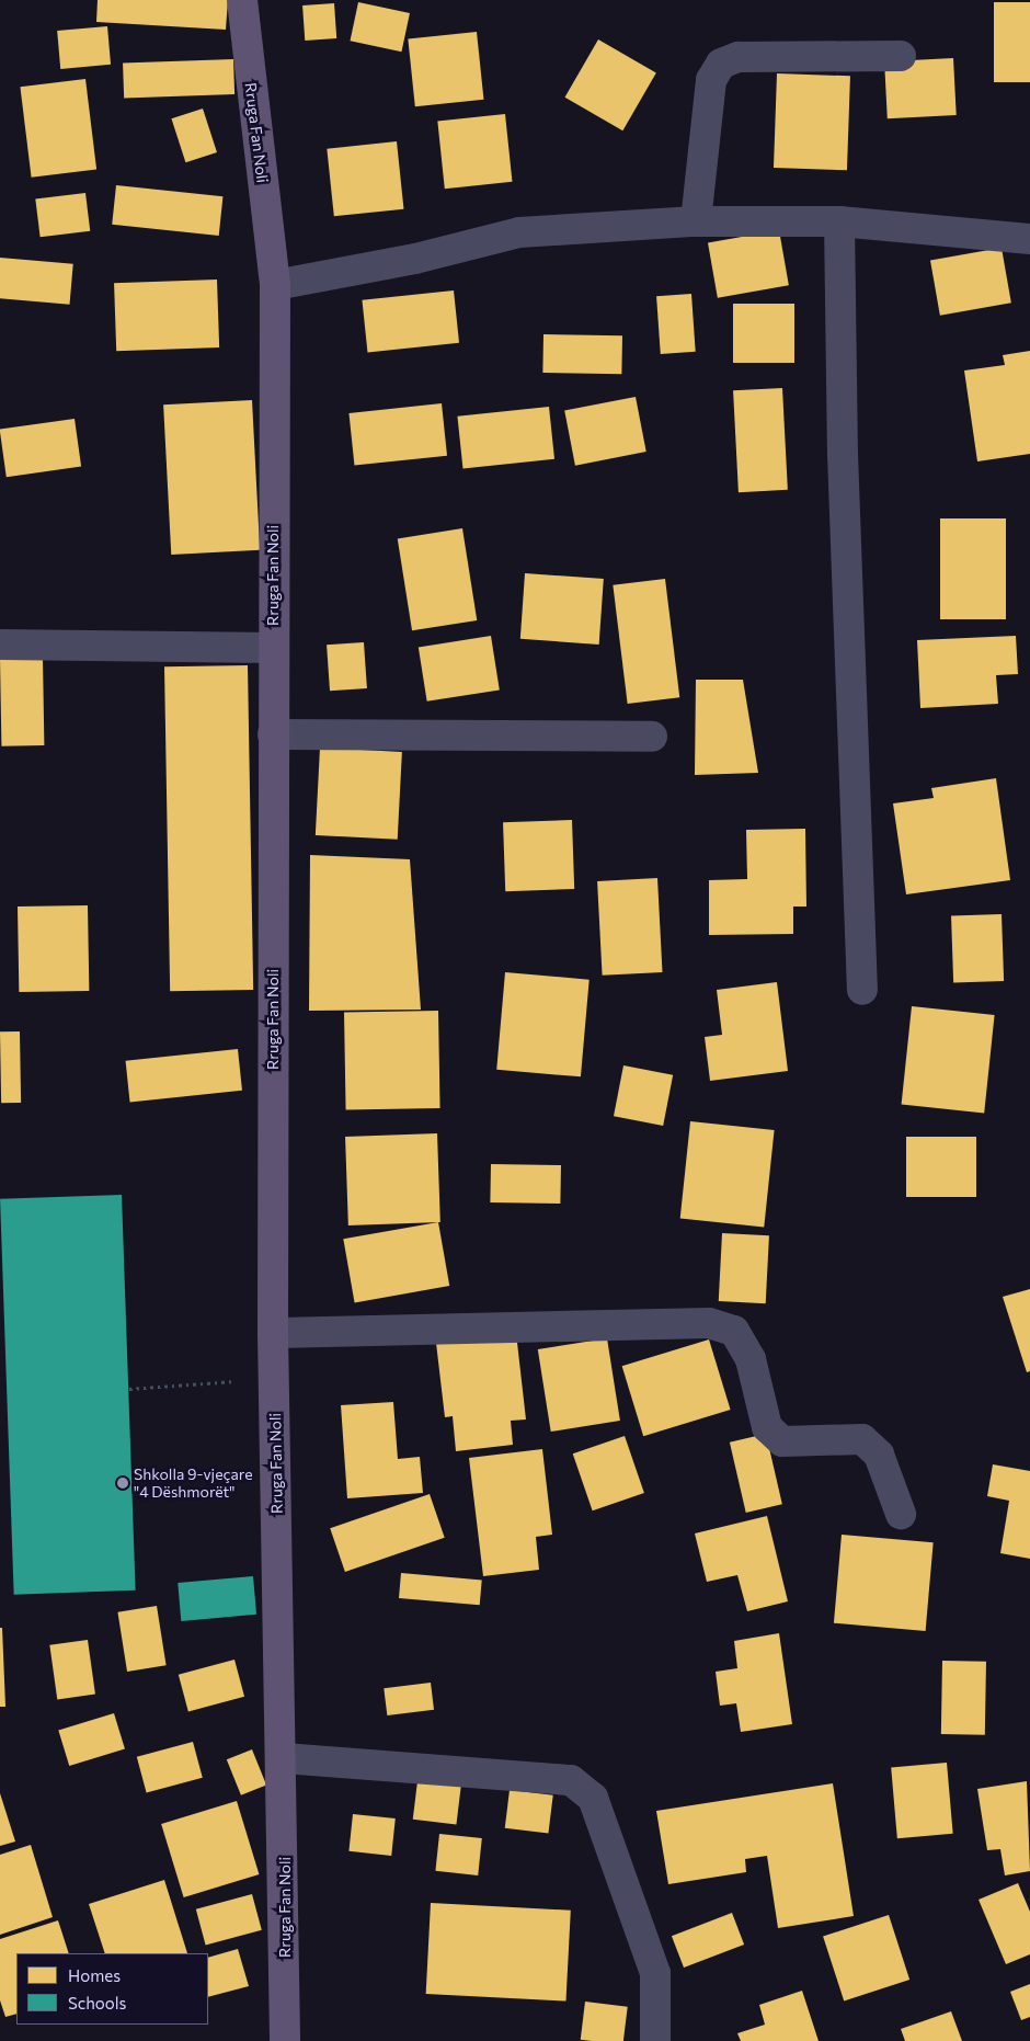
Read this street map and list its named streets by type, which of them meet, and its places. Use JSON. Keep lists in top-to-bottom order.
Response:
{
  "streets": {
    "main road": ["Rruga Fan Noli"]
  },
  "places": ["Shkolla 9-vjeçare \"4 Dëshmorët\""],
  "legend": ["Homes", "Schools"]
}
